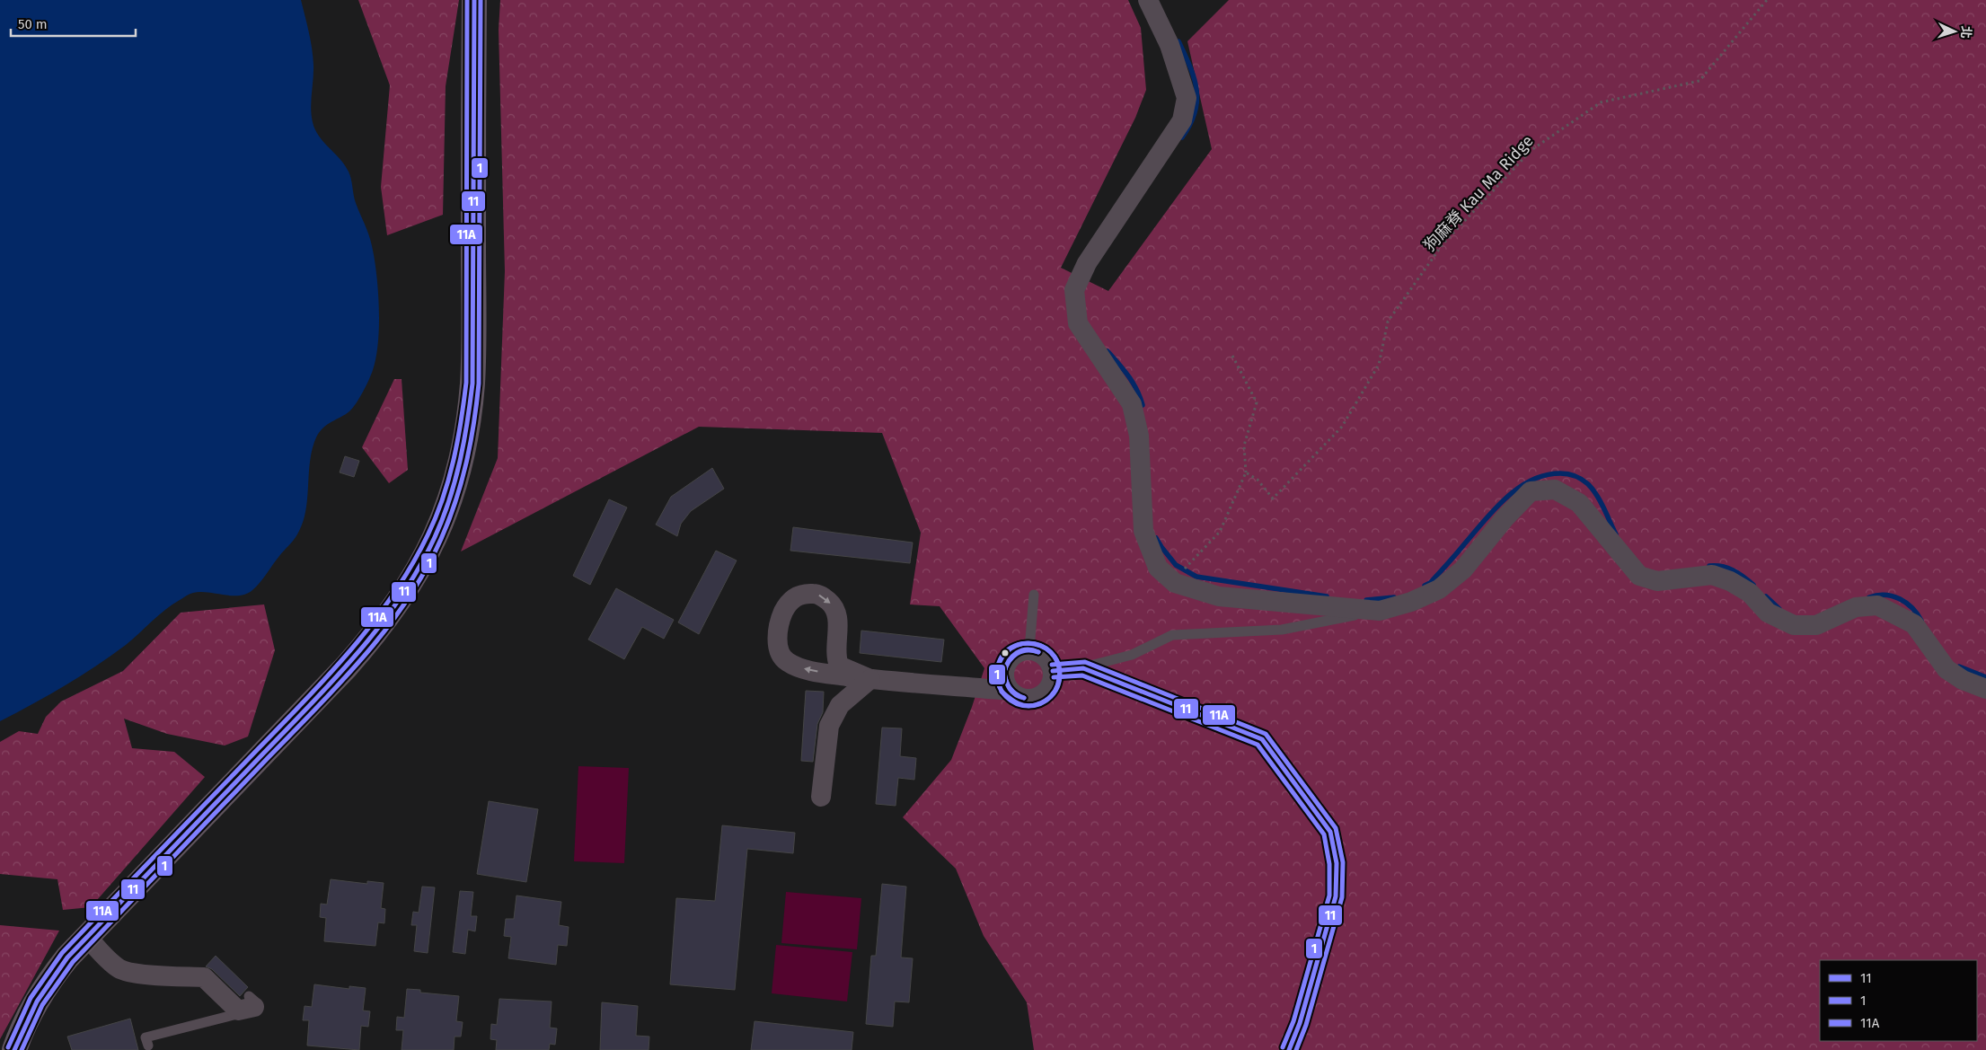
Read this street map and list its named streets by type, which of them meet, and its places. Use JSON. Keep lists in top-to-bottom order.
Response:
{
  "streets": {
    "path": ["狗麻脊 Kau Ma Ridge"]
  },
  "lines": ["transit line 11", "transit line 1", "transit line 11A"],
  "legend": ["11", "1", "11A"],
  "scale_bar": "50 m",
  "north": "right"
}
